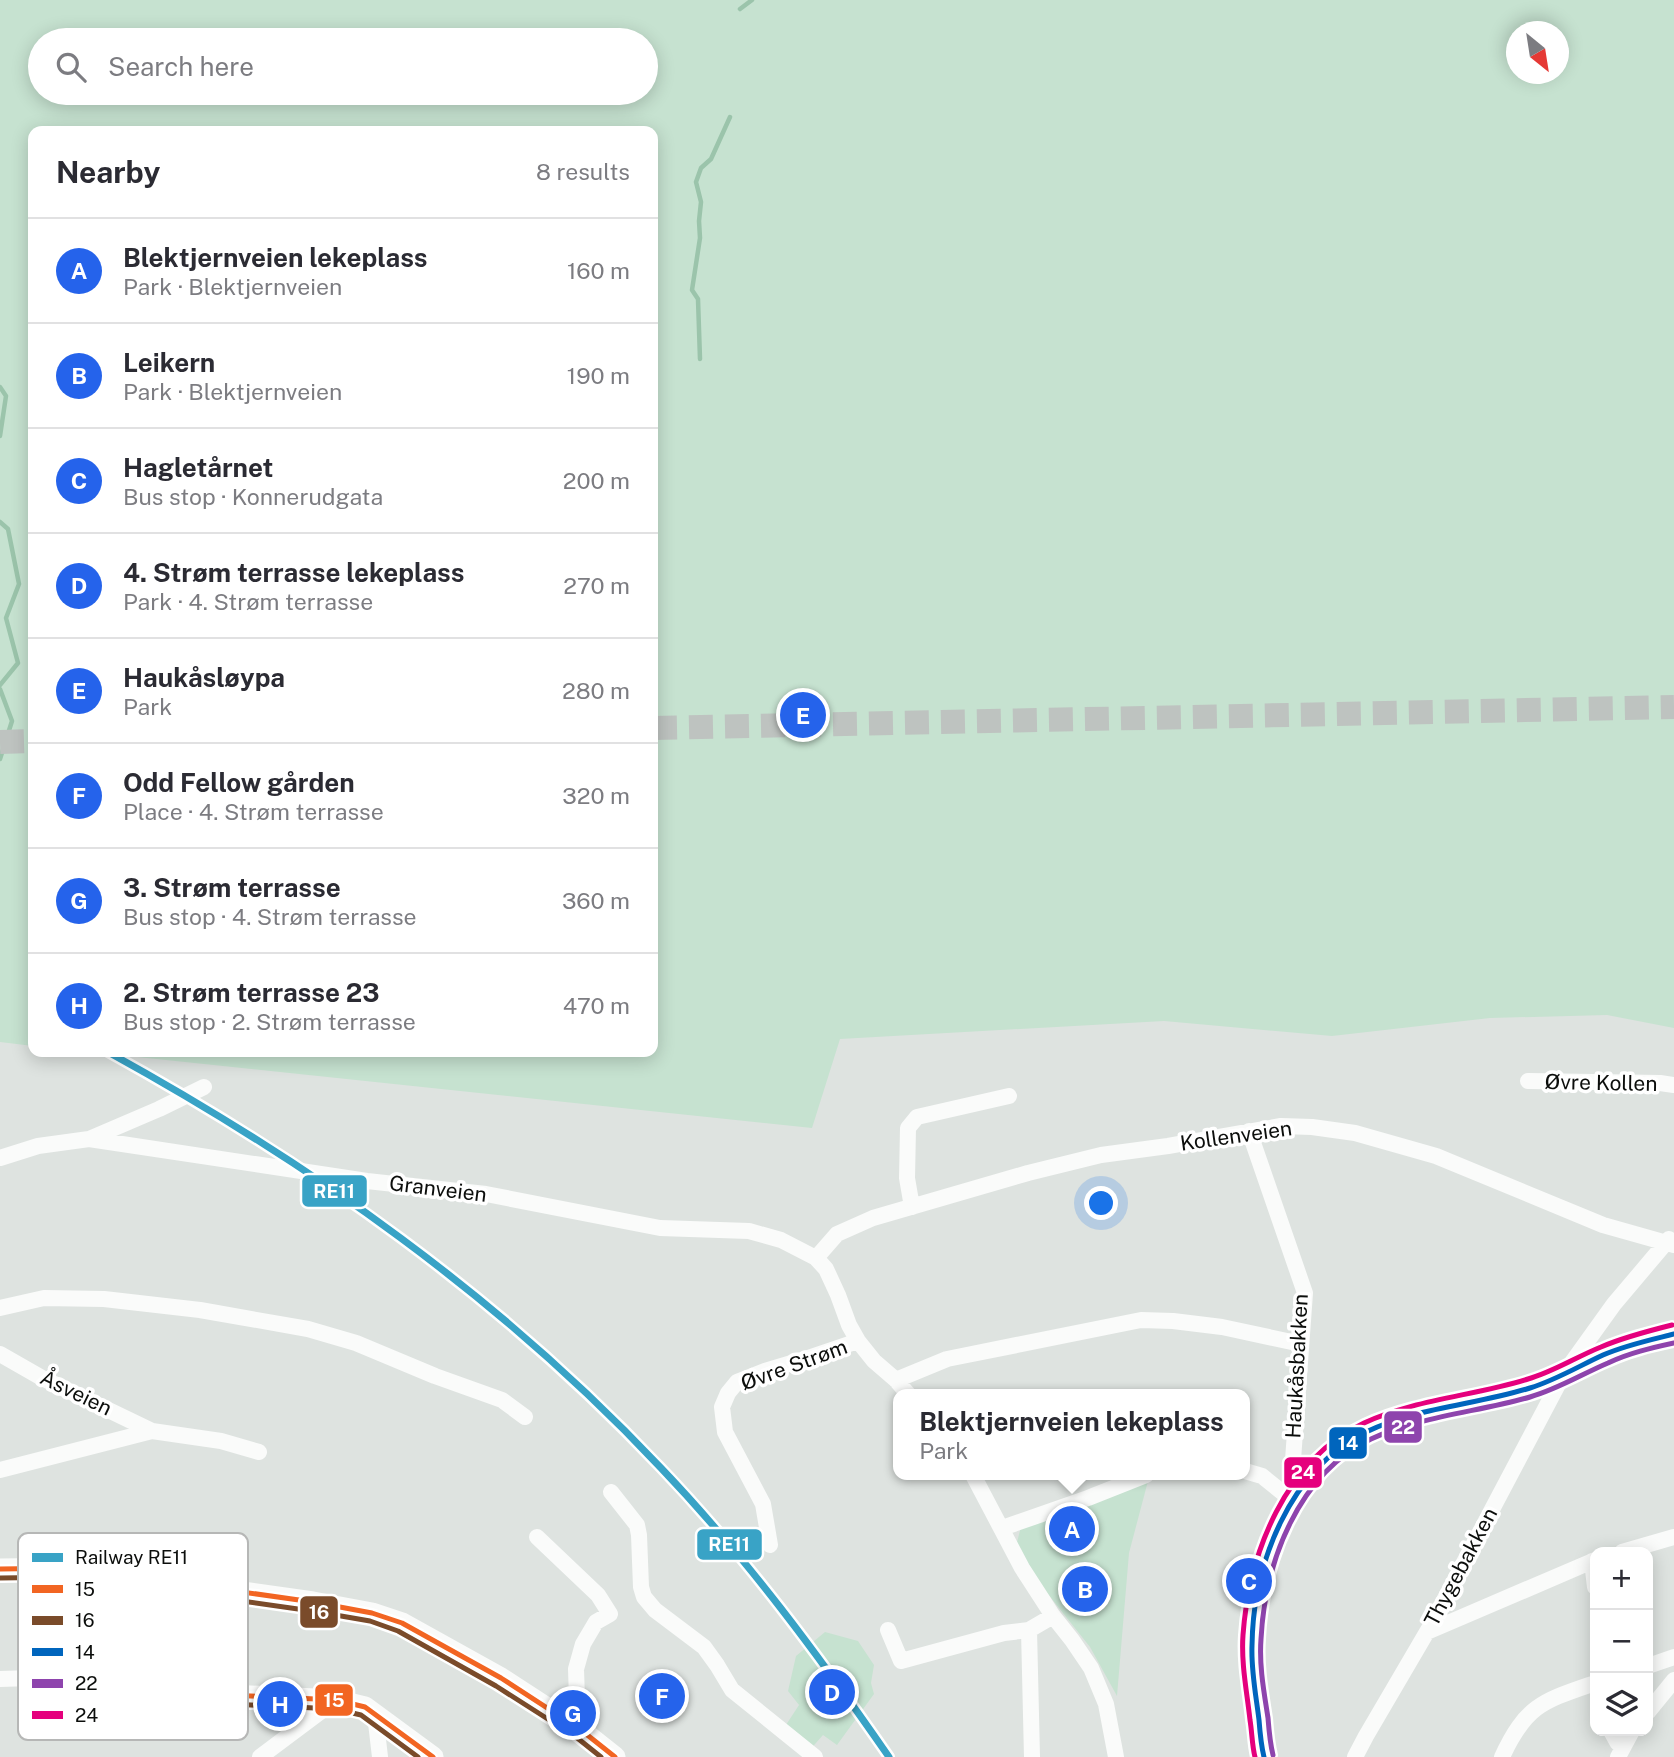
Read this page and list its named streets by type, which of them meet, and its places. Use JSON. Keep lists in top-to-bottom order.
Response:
{
  "streets": {
    "street": [
      "Øvre Kollen",
      "Kollenveien",
      "Granveien",
      "Øvre Strøm",
      "Haukåsbakken",
      "Åsveien",
      "Thygebakken"
    ]
  },
  "crossings": [
    ["Kollenveien", "Granveien"],
    ["Kollenveien", "Haukåsbakken"],
    ["Kollenveien", "Thygebakken"]
  ],
  "lines": [
    "rail line RE11",
    "transit line 24",
    "transit line 14",
    "transit line 22",
    "transit line 15",
    "transit line 16"
  ],
  "legend": [
    "Railway RE11",
    "15",
    "16",
    "14",
    "22",
    "24"
  ],
  "north": "bottom right",
  "page": {
    "search": "Search here",
    "heading": ["Nearby", "8 results"],
    "list": [
      {
        "mark": "A",
        "name": "Blektjernveien lekeplass",
        "note": "Park · Blektjernveien",
        "value": "160 m"
      },
      {
        "mark": "B",
        "name": "Leikern",
        "note": "Park · Blektjernveien",
        "value": "190 m"
      },
      {
        "mark": "C",
        "name": "Hagletårnet",
        "note": "Bus stop · Konnerudgata",
        "value": "200 m"
      },
      {
        "mark": "D",
        "name": "4. Strøm terrasse lekeplass",
        "note": "Park · 4. Strøm terrasse",
        "value": "270 m"
      },
      {
        "mark": "E",
        "name": "Haukåsløypa",
        "note": "Park",
        "value": "280 m"
      },
      {
        "mark": "F",
        "name": "Odd Fellow gården",
        "note": "Place · 4. Strøm terrasse",
        "value": "320 m"
      },
      {
        "mark": "G",
        "name": "3. Strøm terrasse",
        "note": "Bus stop · 4. Strøm terrasse",
        "value": "360 m"
      },
      {
        "mark": "H",
        "name": "2. Strøm terrasse 23",
        "note": "Bus stop · 2. Strøm terrasse",
        "value": "470 m"
      }
    ],
    "pins": [
      "E",
      "A",
      "C",
      "B",
      "D",
      "F",
      "H",
      "G"
    ],
    "popup": ["Blektjernveien lekeplass", "Park"],
    "map_buttons": ["+", "−"]
  }
}
